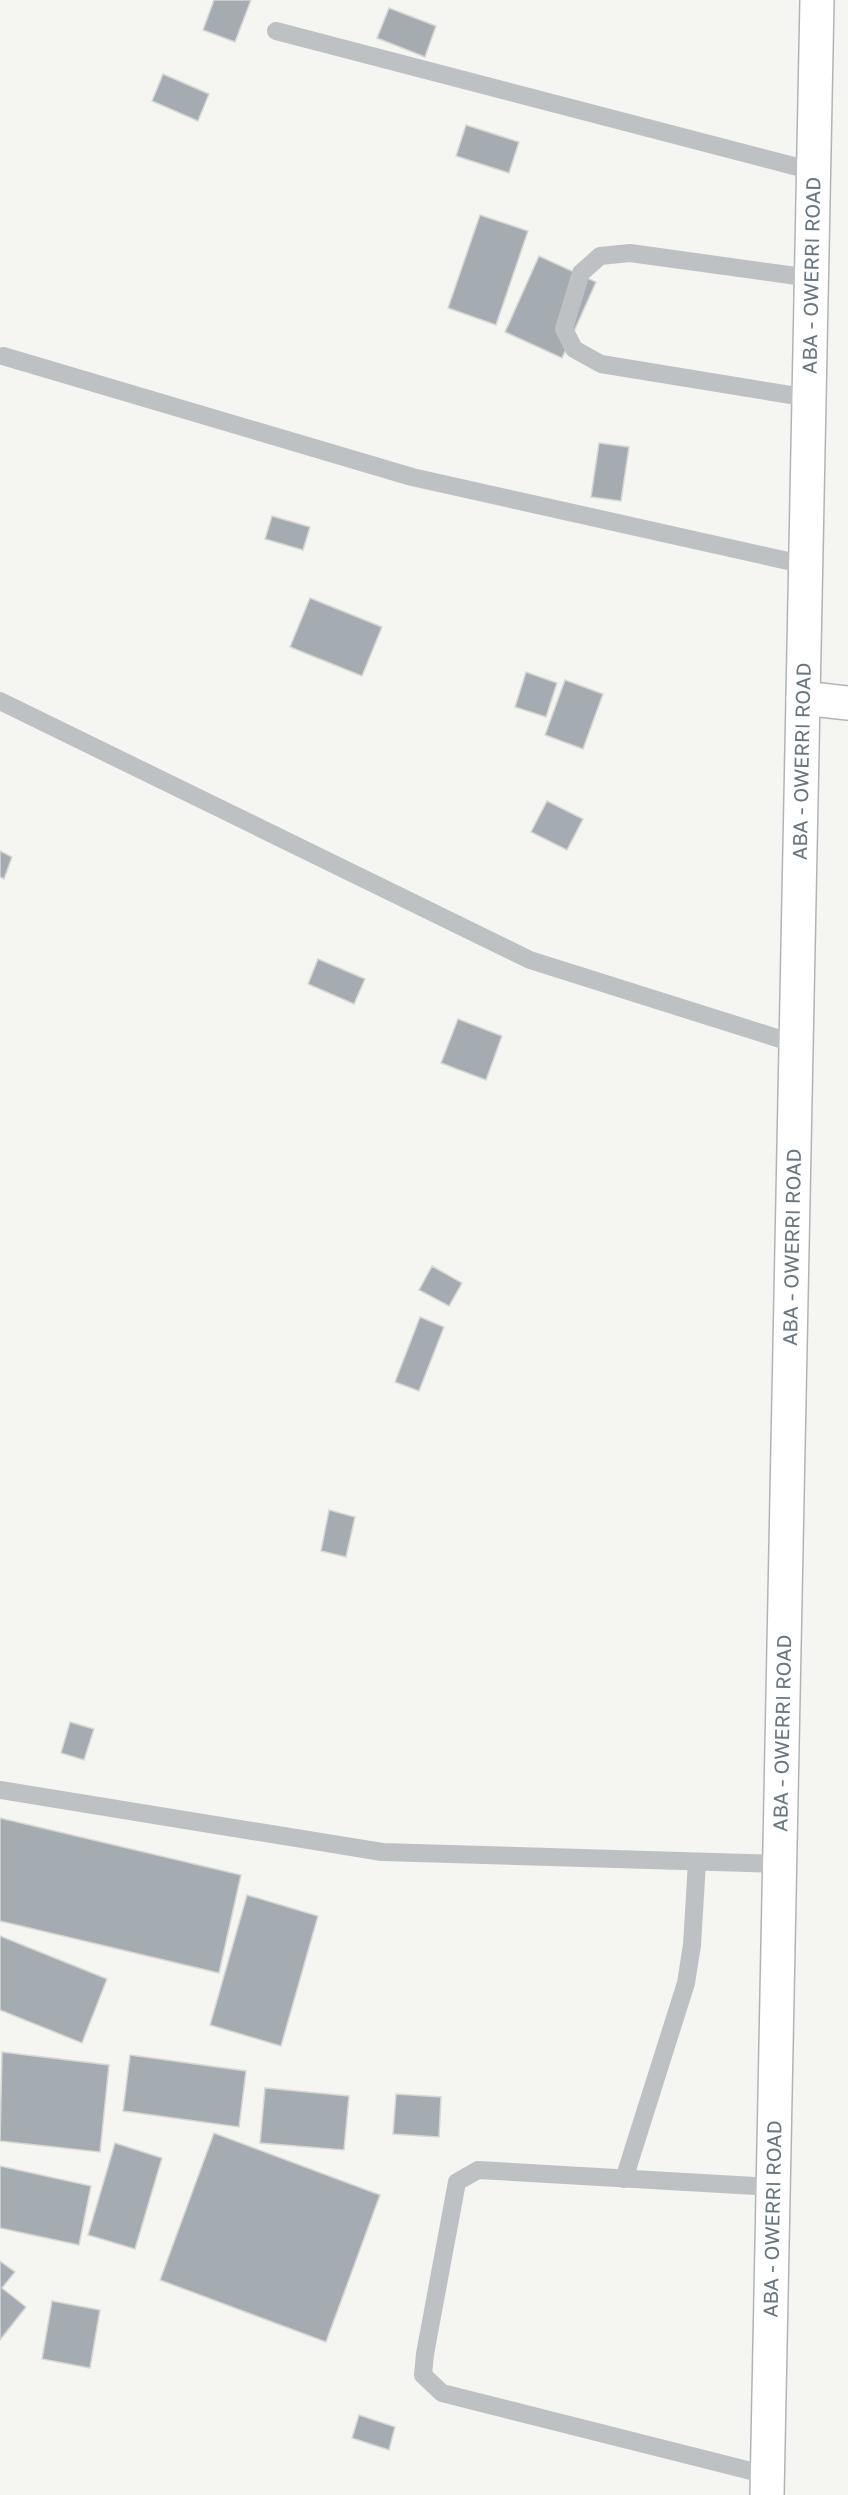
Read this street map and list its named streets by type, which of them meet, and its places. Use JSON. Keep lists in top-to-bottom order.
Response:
{
  "streets": {
    "highway": ["ABA - OWERRI ROAD"]
  }
}
